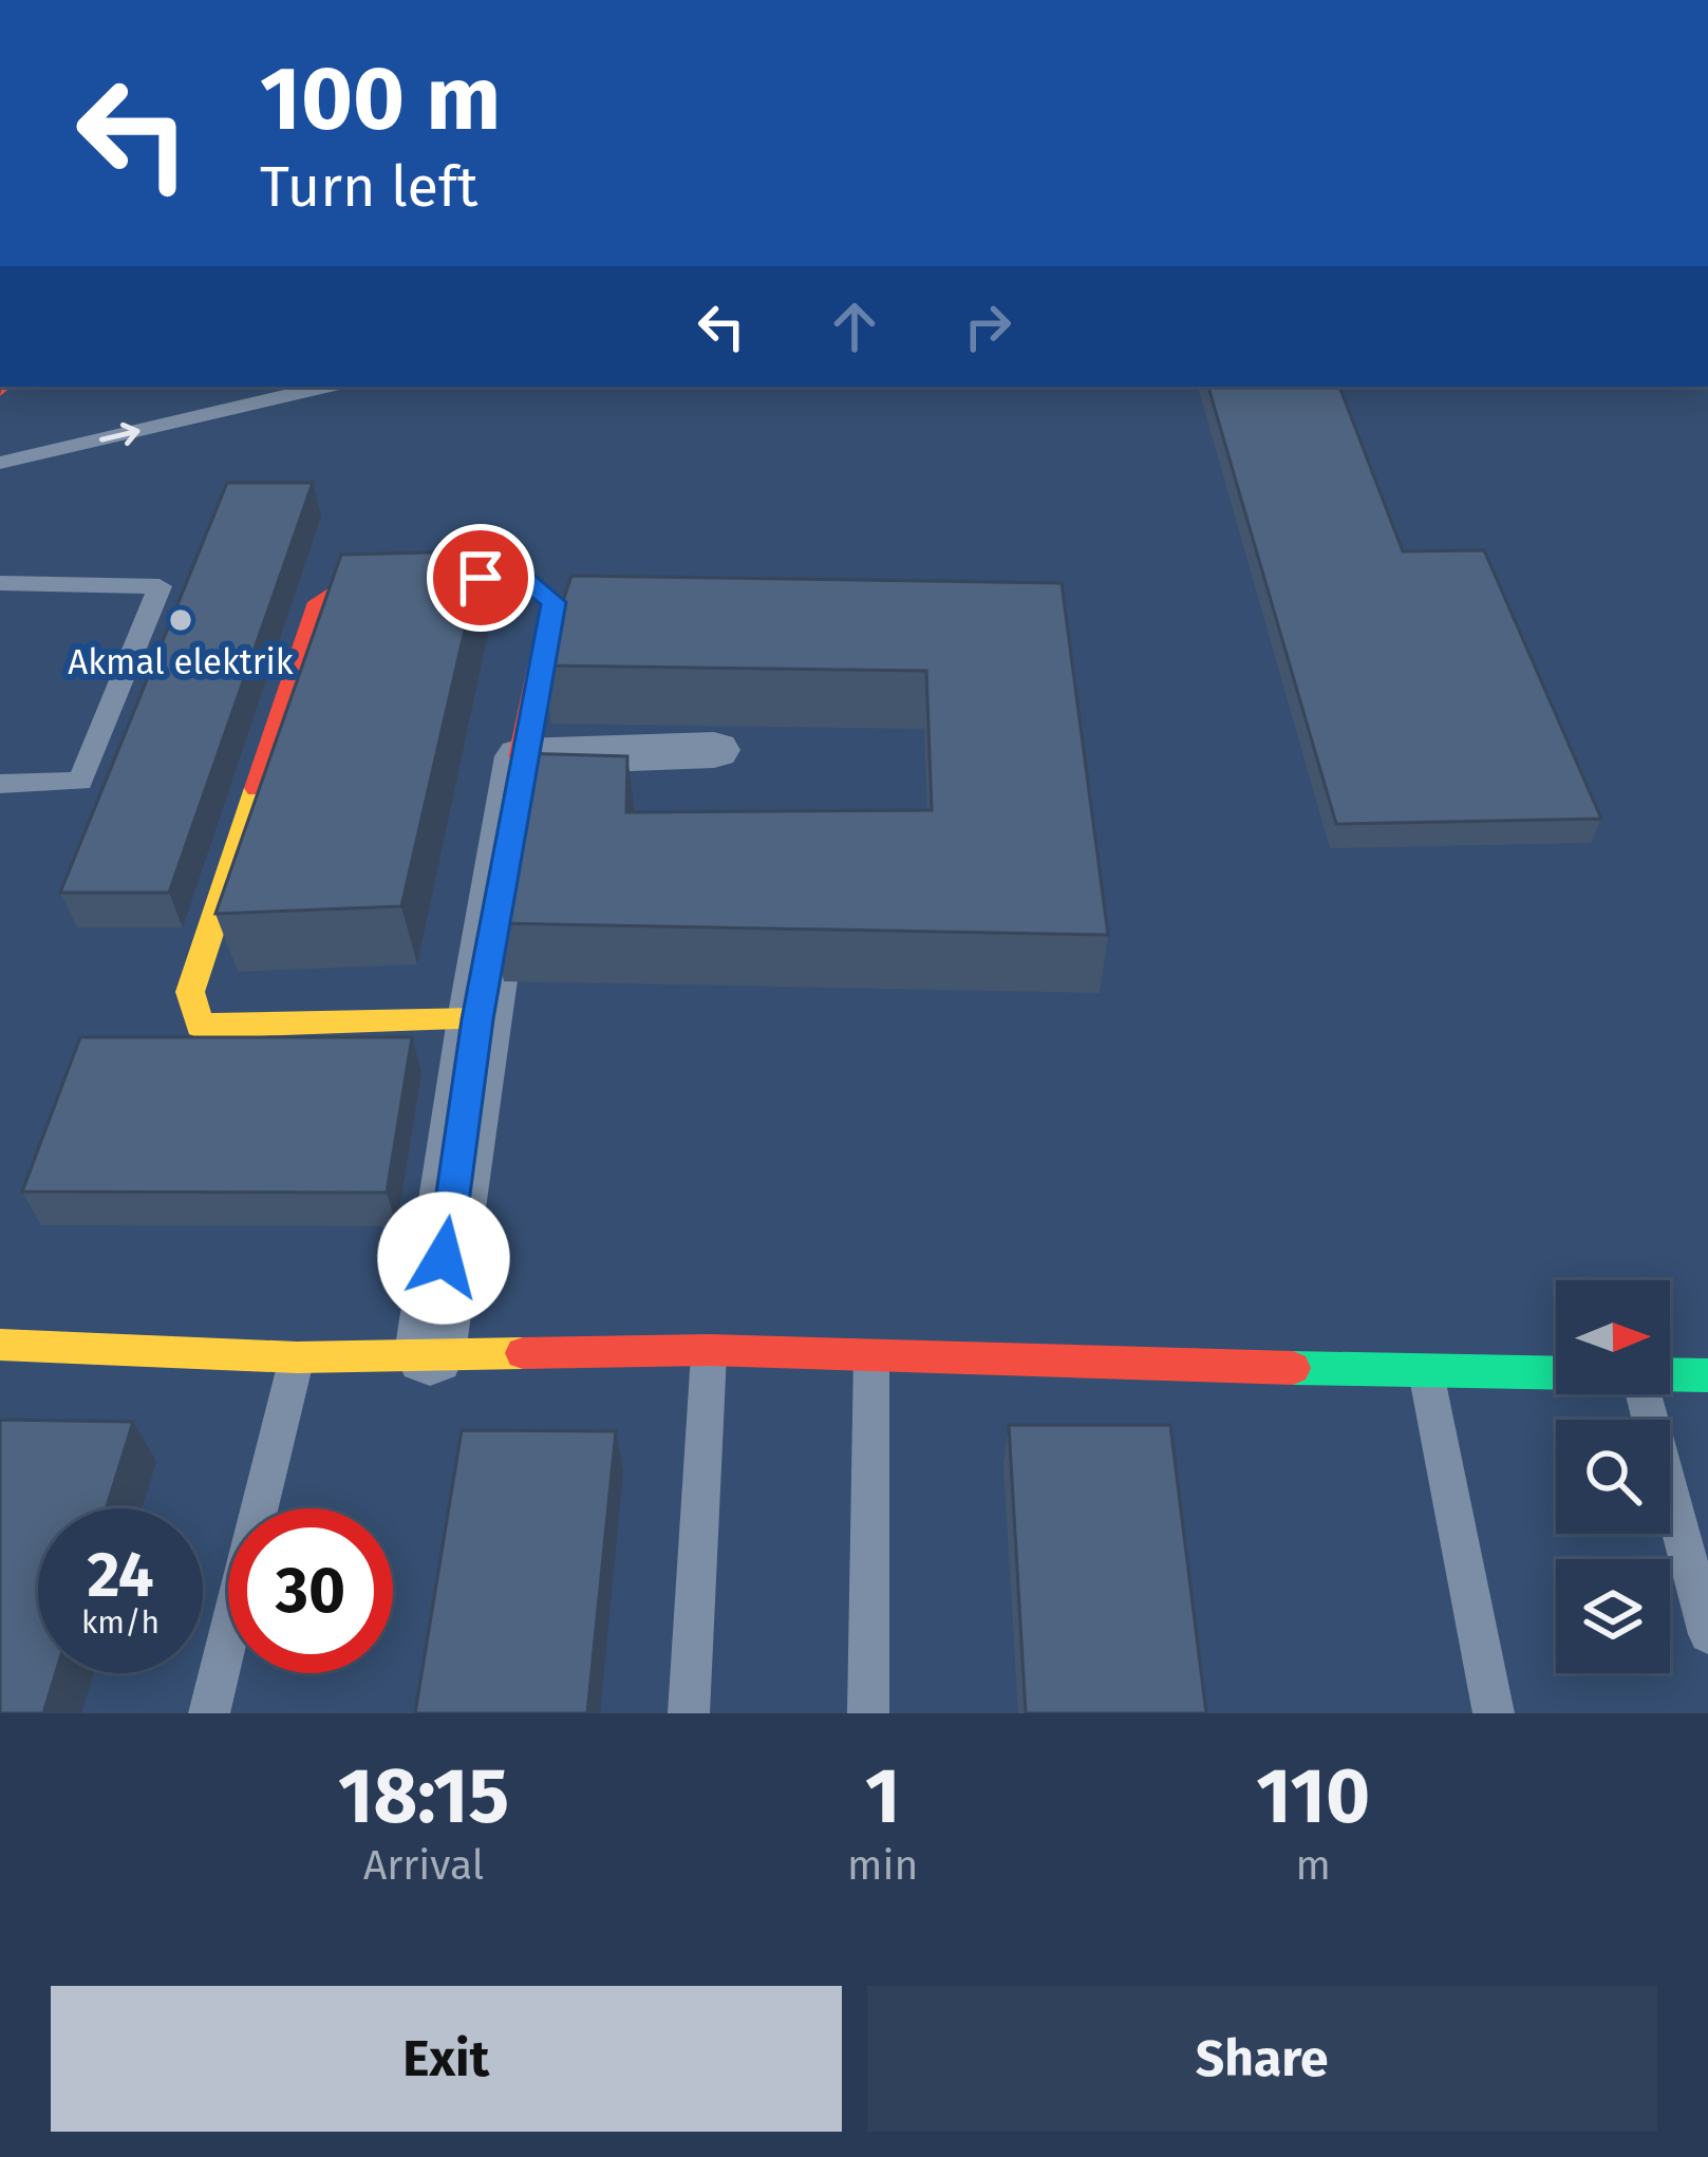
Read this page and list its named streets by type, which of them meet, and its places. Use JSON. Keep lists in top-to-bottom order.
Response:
{
  "places": ["Akmal elektrik"],
  "north": "right",
  "page": {
    "turn": ["100 m", "Turn left"],
    "speed": "24 km/h",
    "limit": "30",
    "eta": [
      "18:15",
      "Arrival",
      "1",
      "min",
      "110",
      "m"
    ],
    "buttons": ["Exit", "Share"]
  }
}
